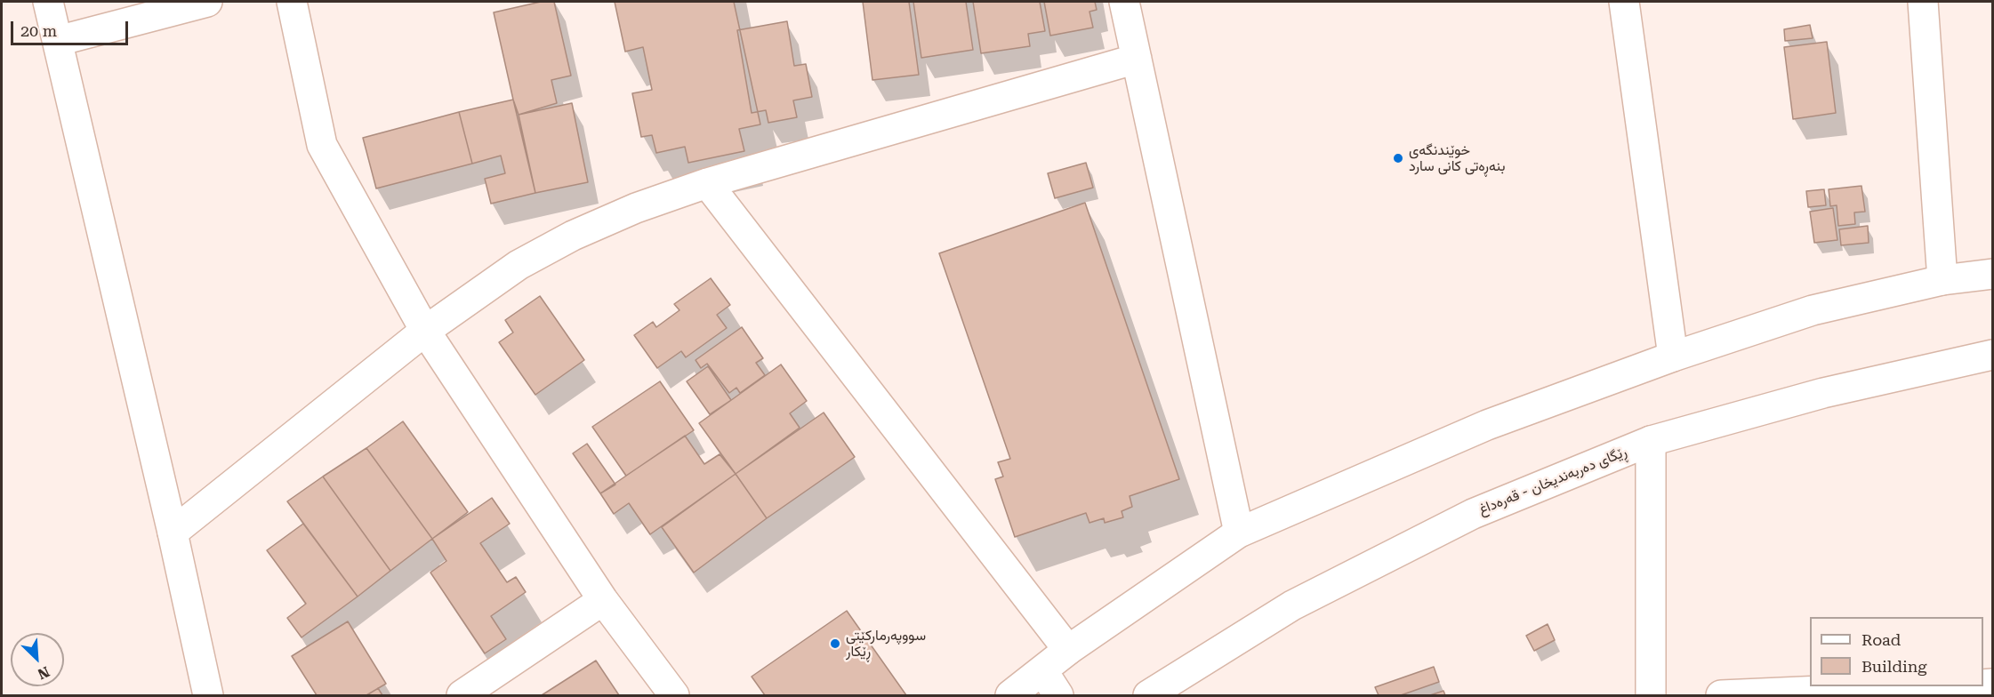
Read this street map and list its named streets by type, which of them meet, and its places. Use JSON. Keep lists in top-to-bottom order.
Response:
{
  "streets": {
    "street": ["ڕێگای دەربەندیخان - قەرەداغ"]
  },
  "places": ["خوێندنگەی بنەڕەتی کانی سارد", "سووپەرمارکێتی ڕێکار"],
  "legend": ["Road", "Building"],
  "scale_bar": "20 m",
  "north": "bottom right"
}
